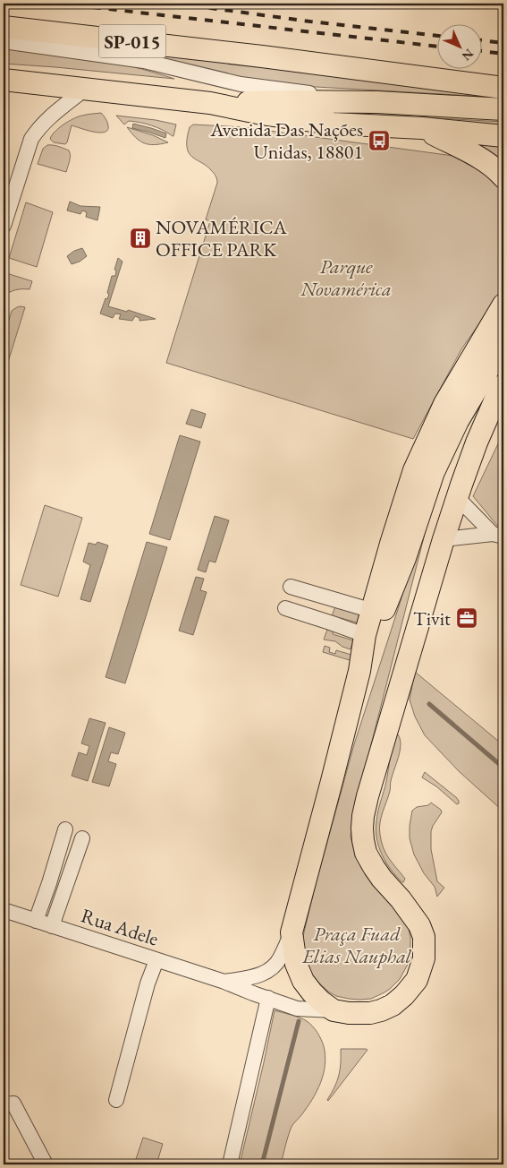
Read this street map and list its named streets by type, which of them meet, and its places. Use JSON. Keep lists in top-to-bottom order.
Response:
{
  "streets": {
    "highway": ["SP-015"],
    "street": ["Rua Adele"]
  },
  "parks": ["Parque Novamérica", "Praça Fuad Elias Nauphal"],
  "places": {
    "bus stop": ["Avenida Das Nações Unidas, 18801"],
    "building": ["NOVAMÉRICA OFFICE PARK"],
    "office": ["Tivit"]
  },
  "north": "bottom right"
}
